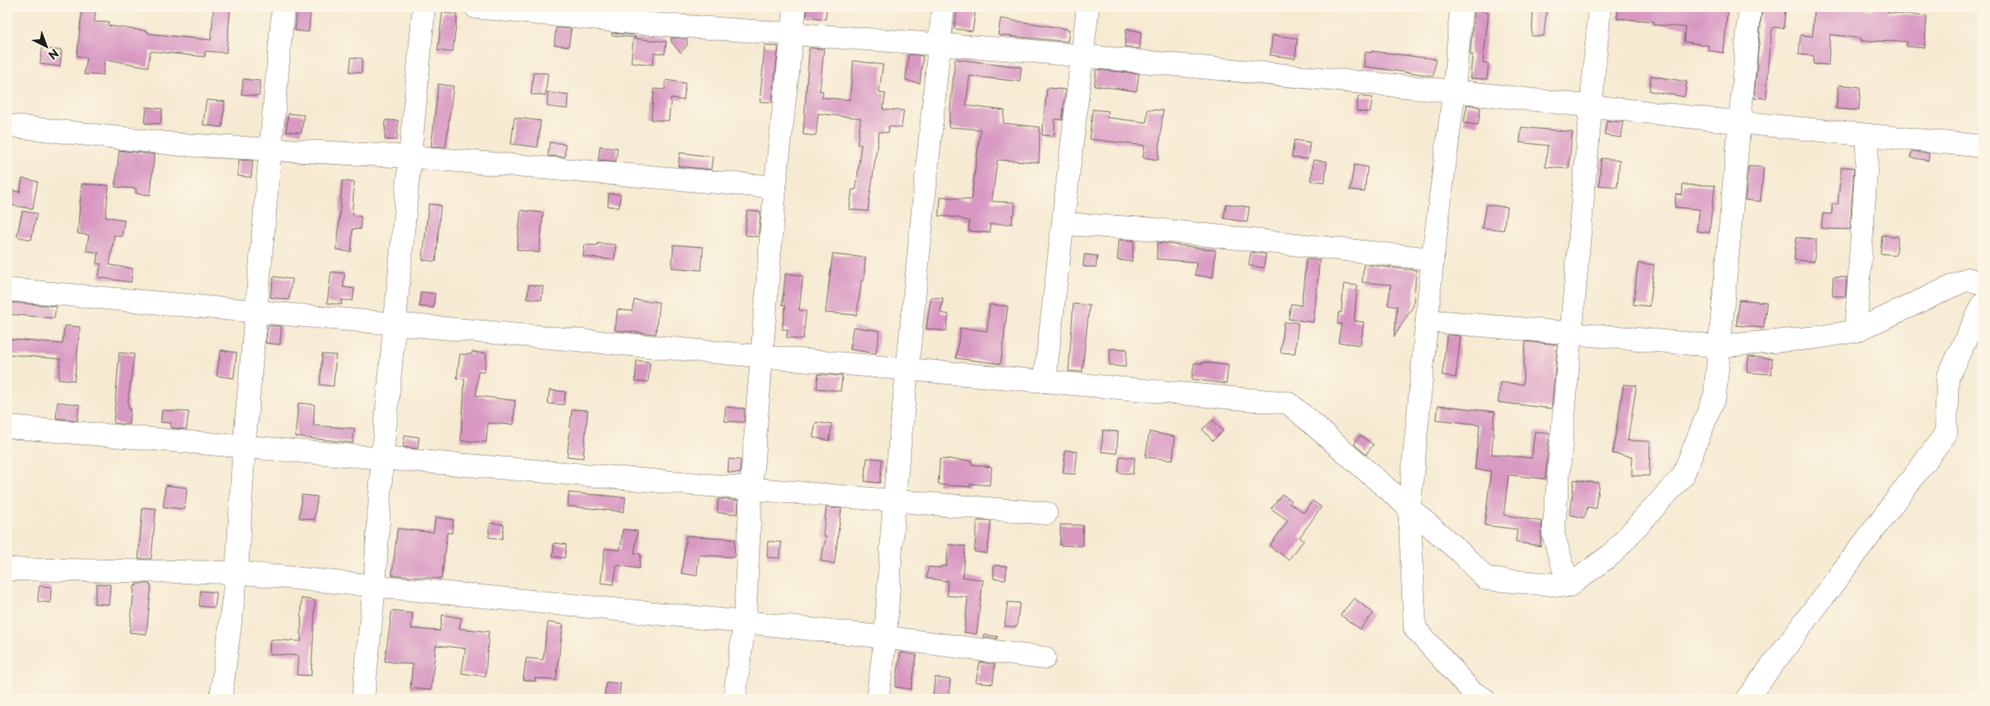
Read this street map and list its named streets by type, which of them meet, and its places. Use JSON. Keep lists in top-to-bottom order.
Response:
{
  "north": "bottom right"
}
